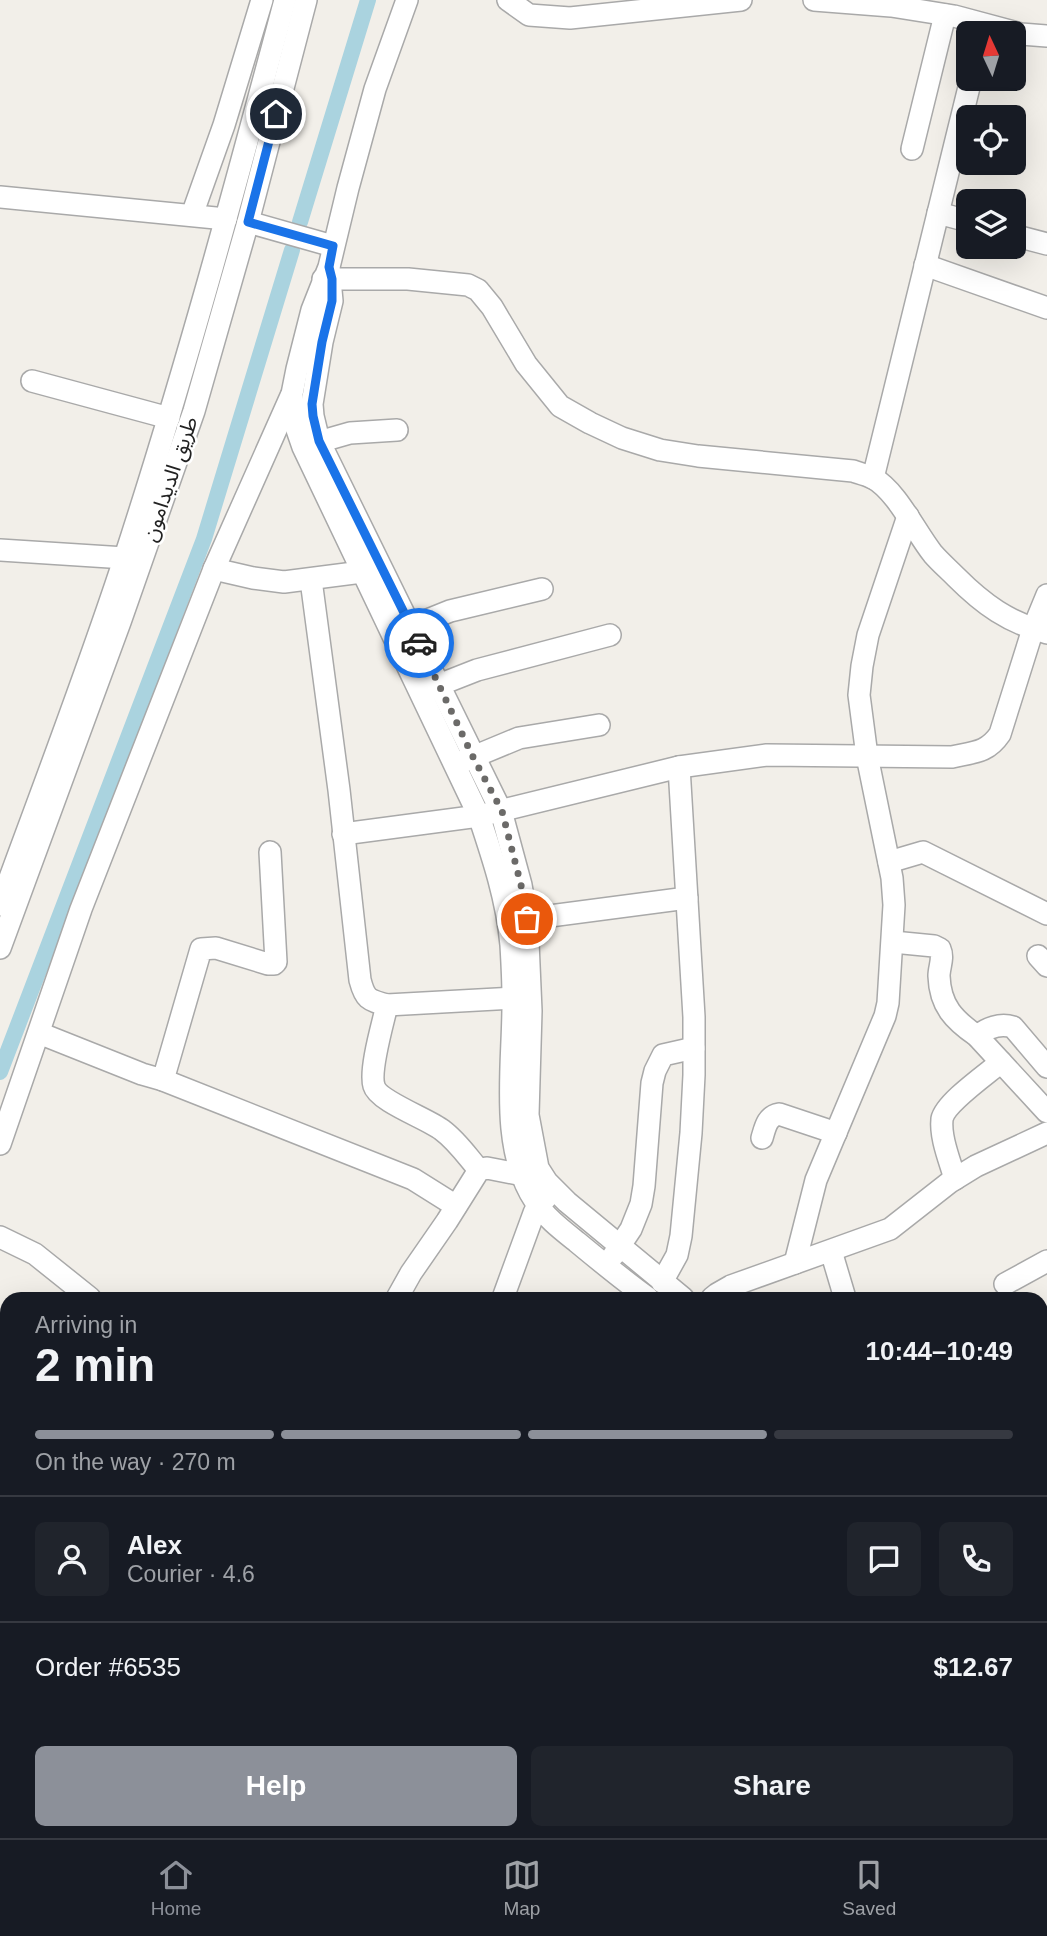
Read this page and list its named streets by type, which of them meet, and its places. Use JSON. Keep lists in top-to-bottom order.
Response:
{
  "streets": {
    "street": ["طريق الديدامون"]
  },
  "north": "top",
  "page": {
    "heading": ["2 min", "Arriving in", "10:44–10:49"],
    "panel": [
      "Alex",
      "Courier · 4.6",
      "Order #6535",
      "$12.67"
    ],
    "bar": "On the way · 270 m",
    "buttons": ["Help", "Share"],
    "tabs": ["Home", "Map", "Saved"]
  }
}
